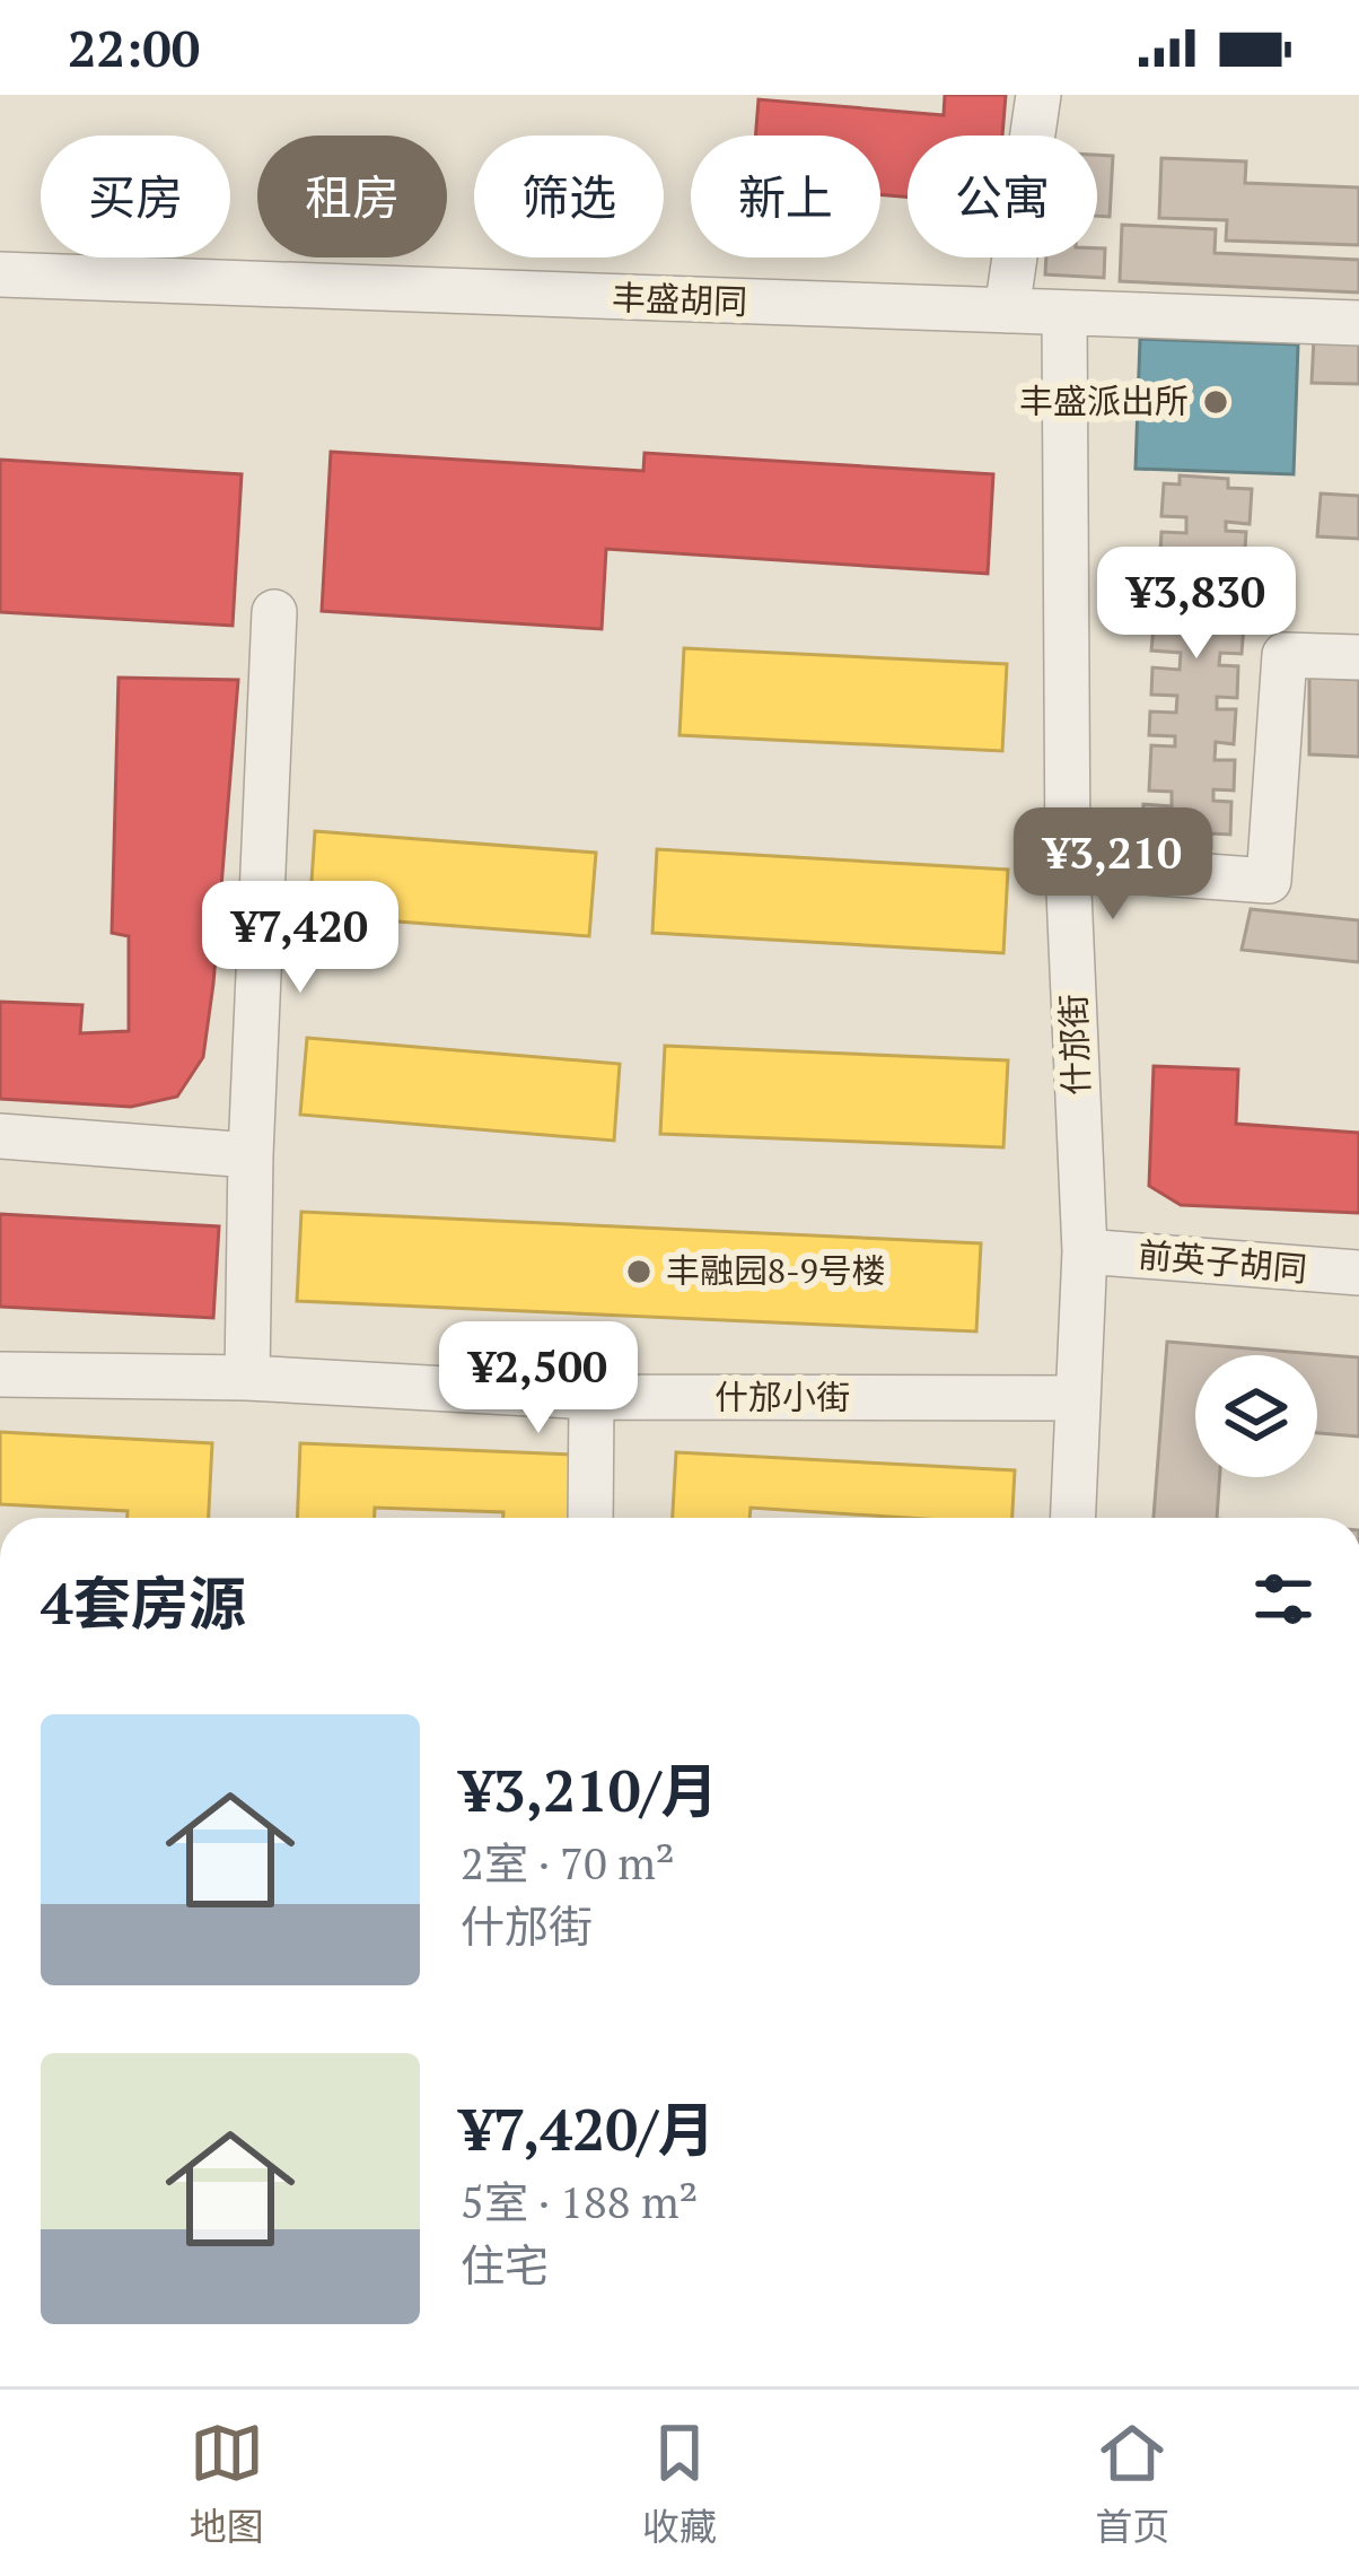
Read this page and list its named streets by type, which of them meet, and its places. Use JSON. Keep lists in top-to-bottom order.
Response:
{
  "streets": {
    "street": [
      "丰盛胡同",
      "什邡街",
      "前英子胡同",
      "什邡小街"
    ]
  },
  "crossings": [
    ["丰盛胡同", "什邡街"],
    ["什邡街", "前英子胡同"],
    ["什邡街", "什邡小街"]
  ],
  "places": ["丰盛派出所", "丰融园8-9号楼"],
  "page": {
    "status": "22:00",
    "chip": [
      "买房",
      "租房",
      "筛选",
      "新上",
      "公寓"
    ],
    "price": [
      "¥3,830",
      "¥3,210",
      "¥7,420",
      "¥2,500"
    ],
    "heading": "4套房源",
    "list": [
      {
        "name": "¥3,210/月",
        "note": "2室 · 70 m² · 什邡街"
      },
      {
        "name": "¥7,420/月",
        "note": "5室 · 188 m² · 住宅"
      }
    ],
    "tabs": ["地图", "收藏", "首页"]
  }
}
